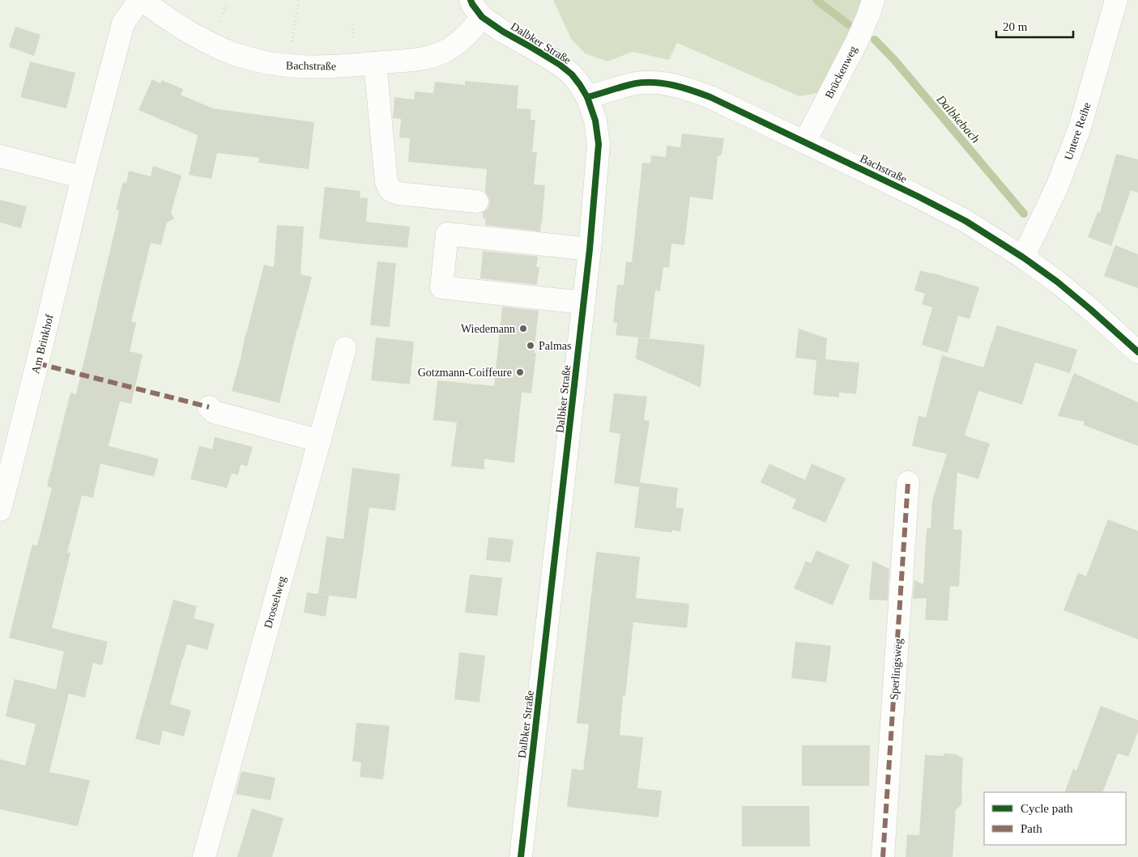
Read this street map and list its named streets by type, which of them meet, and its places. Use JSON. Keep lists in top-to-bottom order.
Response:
{
  "streets": {
    "street": [
      "Dalbker Straße",
      "Bachstraße",
      "Brückenweg",
      "Untere Reihe",
      "Am Brinkhof",
      "Drosselweg",
      "Sperlingsweg"
    ]
  },
  "crossings": [
    ["Dalbker Straße", "Bachstraße"],
    ["Bachstraße", "Brückenweg"],
    ["Bachstraße", "Untere Reihe"],
    ["Bachstraße", "Am Brinkhof"]
  ],
  "water": ["Dalbkebach"],
  "places": ["Wiedemann", "Palmas", "Gotzmann-Coiffeure"],
  "legend": ["Cycle path", "Path"],
  "scale_bar": "20 m"
}
